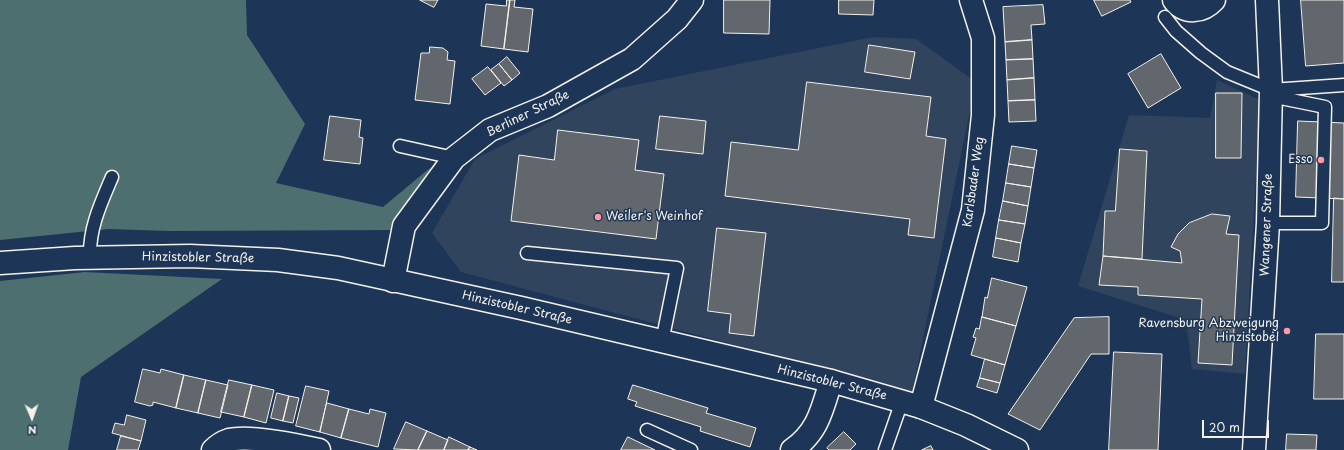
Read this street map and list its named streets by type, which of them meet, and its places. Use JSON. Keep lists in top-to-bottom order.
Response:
{
  "streets": {
    "street": [
      "Berliner Straße",
      "Karlsbader Weg",
      "Wangener Straße",
      "Hinzistobler Straße"
    ]
  },
  "crossings": [
    ["Berliner Straße", "Hinzistobler Straße"],
    ["Karlsbader Weg", "Hinzistobler Straße"]
  ],
  "places": ["Esso", "Weiler's Weinhof", "Ravensburg Abzweigung Hinzistobel"],
  "scale_bar": "20 m",
  "north": "bottom"
}
